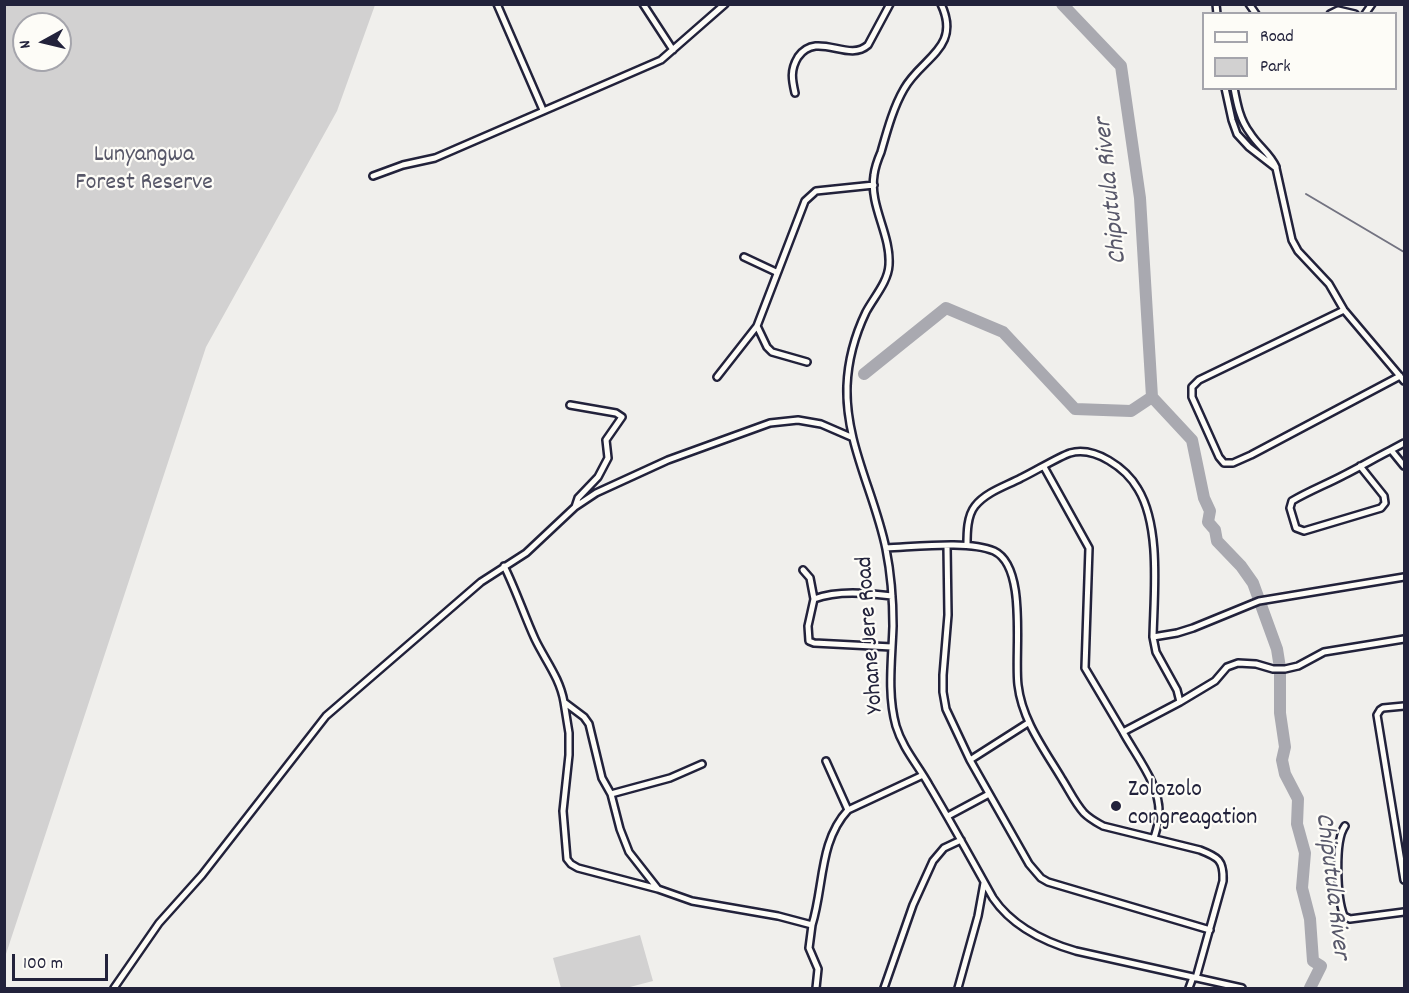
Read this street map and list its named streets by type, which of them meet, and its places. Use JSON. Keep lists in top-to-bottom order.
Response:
{
  "streets": {
    "street": ["Yohane Jere Road"]
  },
  "water": ["Chiputula River"],
  "parks": ["Lunyangwa Forest Reserve"],
  "places": ["Zolozolo congreagation"],
  "legend": ["Road", "Park"],
  "scale_bar": "100 m",
  "north": "left"
}
